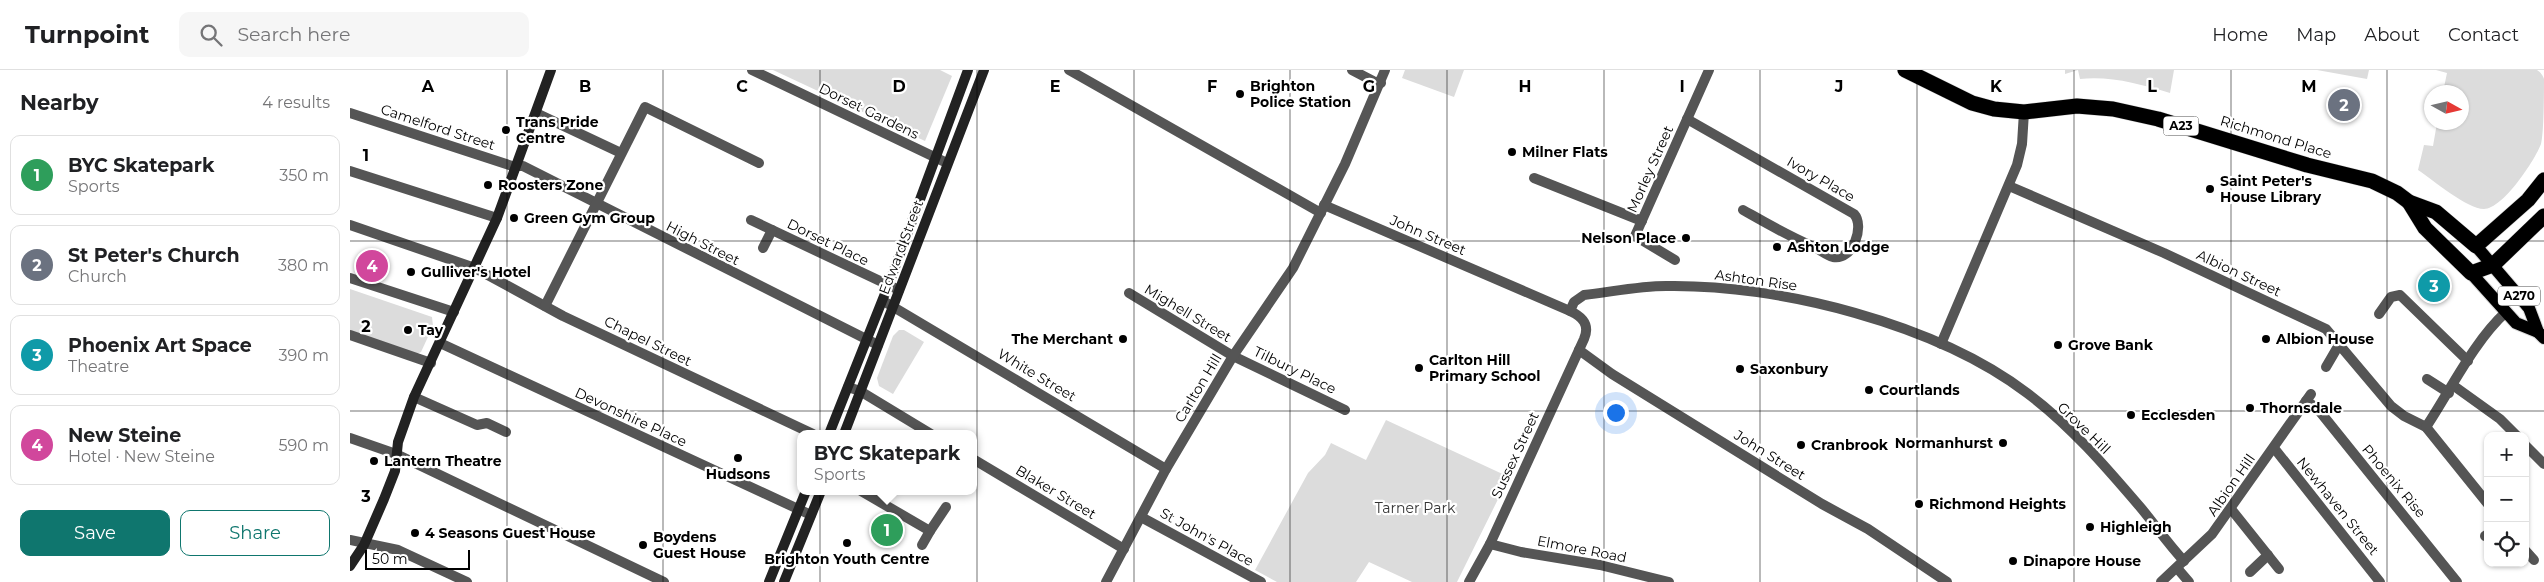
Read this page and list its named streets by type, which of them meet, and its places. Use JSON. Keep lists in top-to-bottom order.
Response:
{
  "streets": {
    "highway": ["A23", "Richmond Place"],
    "main road": ["A270"],
    "street": [
      "Dorset Gardens",
      "Camelford Street",
      "Morley Street",
      "Ivory Place",
      "John Street",
      "Dorset Place",
      "High Street",
      "Edward Street",
      "Albion Street",
      "Ashton Rise",
      "Mighell Street",
      "Chapel Street",
      "Tilbury Place",
      "White Street",
      "Carlton Hill",
      "Devonshire Place",
      "Grove Hill",
      "Sussex Street",
      "Phoenix Rise",
      "Albion Hill",
      "Blaker Street",
      "Newhaven Street",
      "St John's Place",
      "Elmore Road"
    ]
  },
  "crossings": [
    ["Dorset Gardens", "Edward Street"],
    ["A23", "Richmond Place"],
    ["A23", "A270"],
    ["Camelford Street", "High Street"],
    ["Morley Street", "Ivory Place"],
    ["John Street", "Ashton Rise"],
    ["John Street", "Carlton Hill"],
    ["John Street", "Sussex Street"],
    ["Dorset Place", "Edward Street"],
    ["High Street", "Edward Street"],
    ["Edward Street", "White Street"],
    ["Ashton Rise", "Grove Hill"],
    ["Mighell Street", "Tilbury Place"],
    ["Mighell Street", "Carlton Hill"],
    ["Tilbury Place", "Carlton Hill"],
    ["White Street", "Carlton Hill"],
    ["Carlton Hill", "Blaker Street"],
    ["Carlton Hill", "St John's Place"],
    ["Grove Hill", "Albion Hill"],
    ["Sussex Street", "Elmore Road"],
    ["Phoenix Rise", "Albion Hill"],
    ["Albion Hill", "Newhaven Street"]
  ],
  "parks": ["Tarner Park"],
  "places": [
    "Brighton Police Station",
    "Trans Pride Centre",
    "Milner Flats",
    "Roosters Zone",
    "Saint Peter's House Library",
    "Green Gym Group",
    "Nelson Place",
    "Ashton Lodge",
    "Gulliver's Hotel",
    "Tay",
    "The Merchant",
    "Albion House",
    "Grove Bank",
    "Carlton Hill Primary School",
    "Saxonbury",
    "Courtlands",
    "Thornsdale",
    "Ecclesden",
    "Normanhurst",
    "Cranbrook",
    "Hudsons",
    "Lantern Theatre",
    "Richmond Heights",
    "Highleigh",
    "4 Seasons Guest House",
    "Brighton Youth Centre",
    "Boydens Guest House",
    "Dinapore House"
  ],
  "scale_bar": "50 m",
  "north": "right",
  "page": {
    "header": "Turnpoint",
    "search": "Search here",
    "nav": [
      "Home",
      "Map",
      "About",
      "Contact"
    ],
    "heading": ["Nearby", "4 results"],
    "pins": [
      "2",
      "4",
      "3",
      "1"
    ],
    "list": [
      {
        "mark": "1",
        "name": "BYC Skatepark",
        "note": "Sports",
        "value": "350 m"
      },
      {
        "mark": "2",
        "name": "St Peter's Church",
        "note": "Church",
        "value": "380 m"
      },
      {
        "mark": "3",
        "name": "Phoenix Art Space",
        "note": "Theatre",
        "value": "390 m"
      },
      {
        "mark": "4",
        "name": "New Steine",
        "note": "Hotel · New Steine",
        "value": "590 m"
      }
    ],
    "popup": ["BYC Skatepark", "Sports"],
    "map_buttons": ["+", "−"],
    "buttons": ["Save", "Share"],
    "scale": "50 m"
  },
  "grid": {
    "columns": [
      "A",
      "B",
      "C",
      "D",
      "E",
      "F",
      "G",
      "H",
      "I",
      "J",
      "K",
      "L",
      "M"
    ],
    "rows": ["1", "2", "3"]
  }
}
